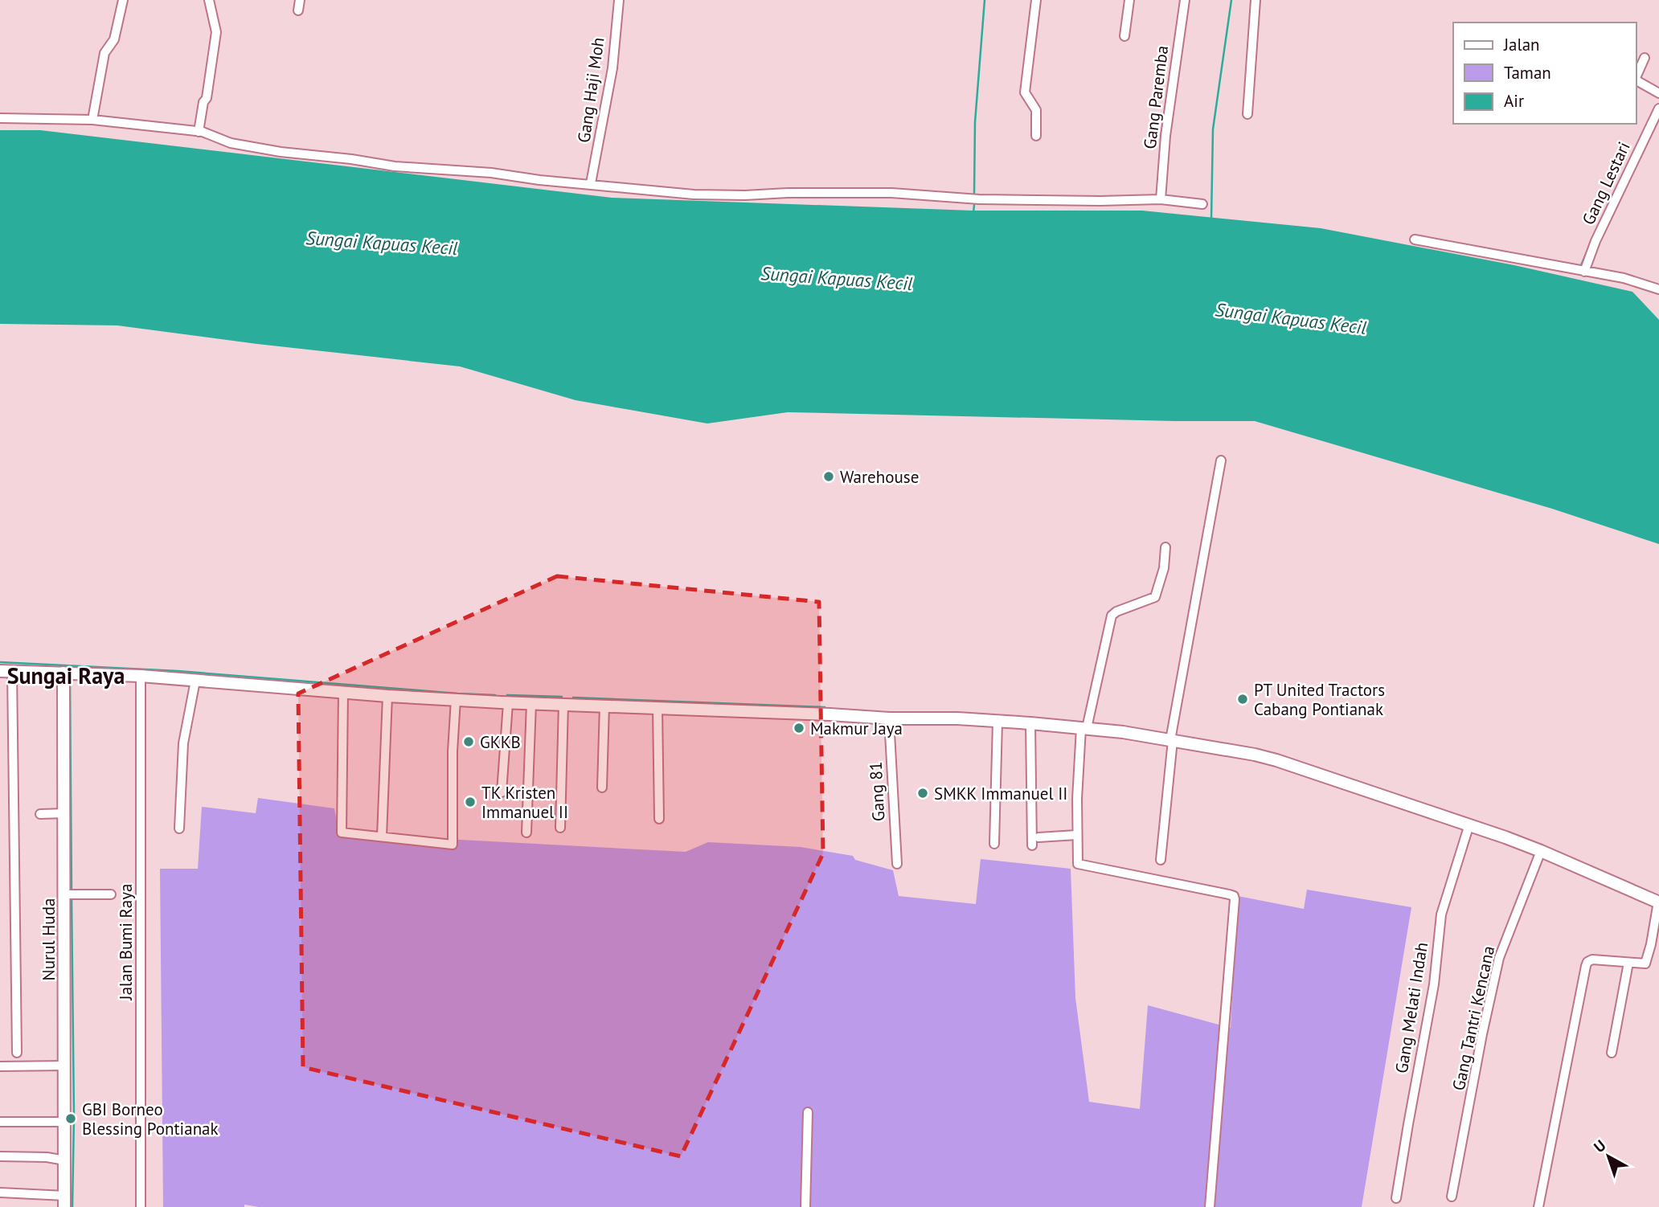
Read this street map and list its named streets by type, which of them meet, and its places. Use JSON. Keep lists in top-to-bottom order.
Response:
{
  "streets": {
    "main road": ["Nurul Huda"],
    "street": [
      "Gang Haji Moh",
      "Gang Paremba",
      "Gang Lestari",
      "Gang 81",
      "Jalan Bumi Raya",
      "Gang Melati Indah",
      "Gang Tantri Kencana"
    ]
  },
  "districts": ["Sungai Raya"],
  "water": ["Sungai Kapuas Kecil"],
  "places": [
    "Warehouse",
    "PT United Tractors Cabang Pontianak",
    "Makmur Jaya",
    "GKKB",
    "SMKK Immanuel II",
    "TK Kristen Immanuel II",
    "GBI Borneo Blessing Pontianak"
  ],
  "legend": ["Jalan", "Taman", "Air"],
  "north": "top left"
}
